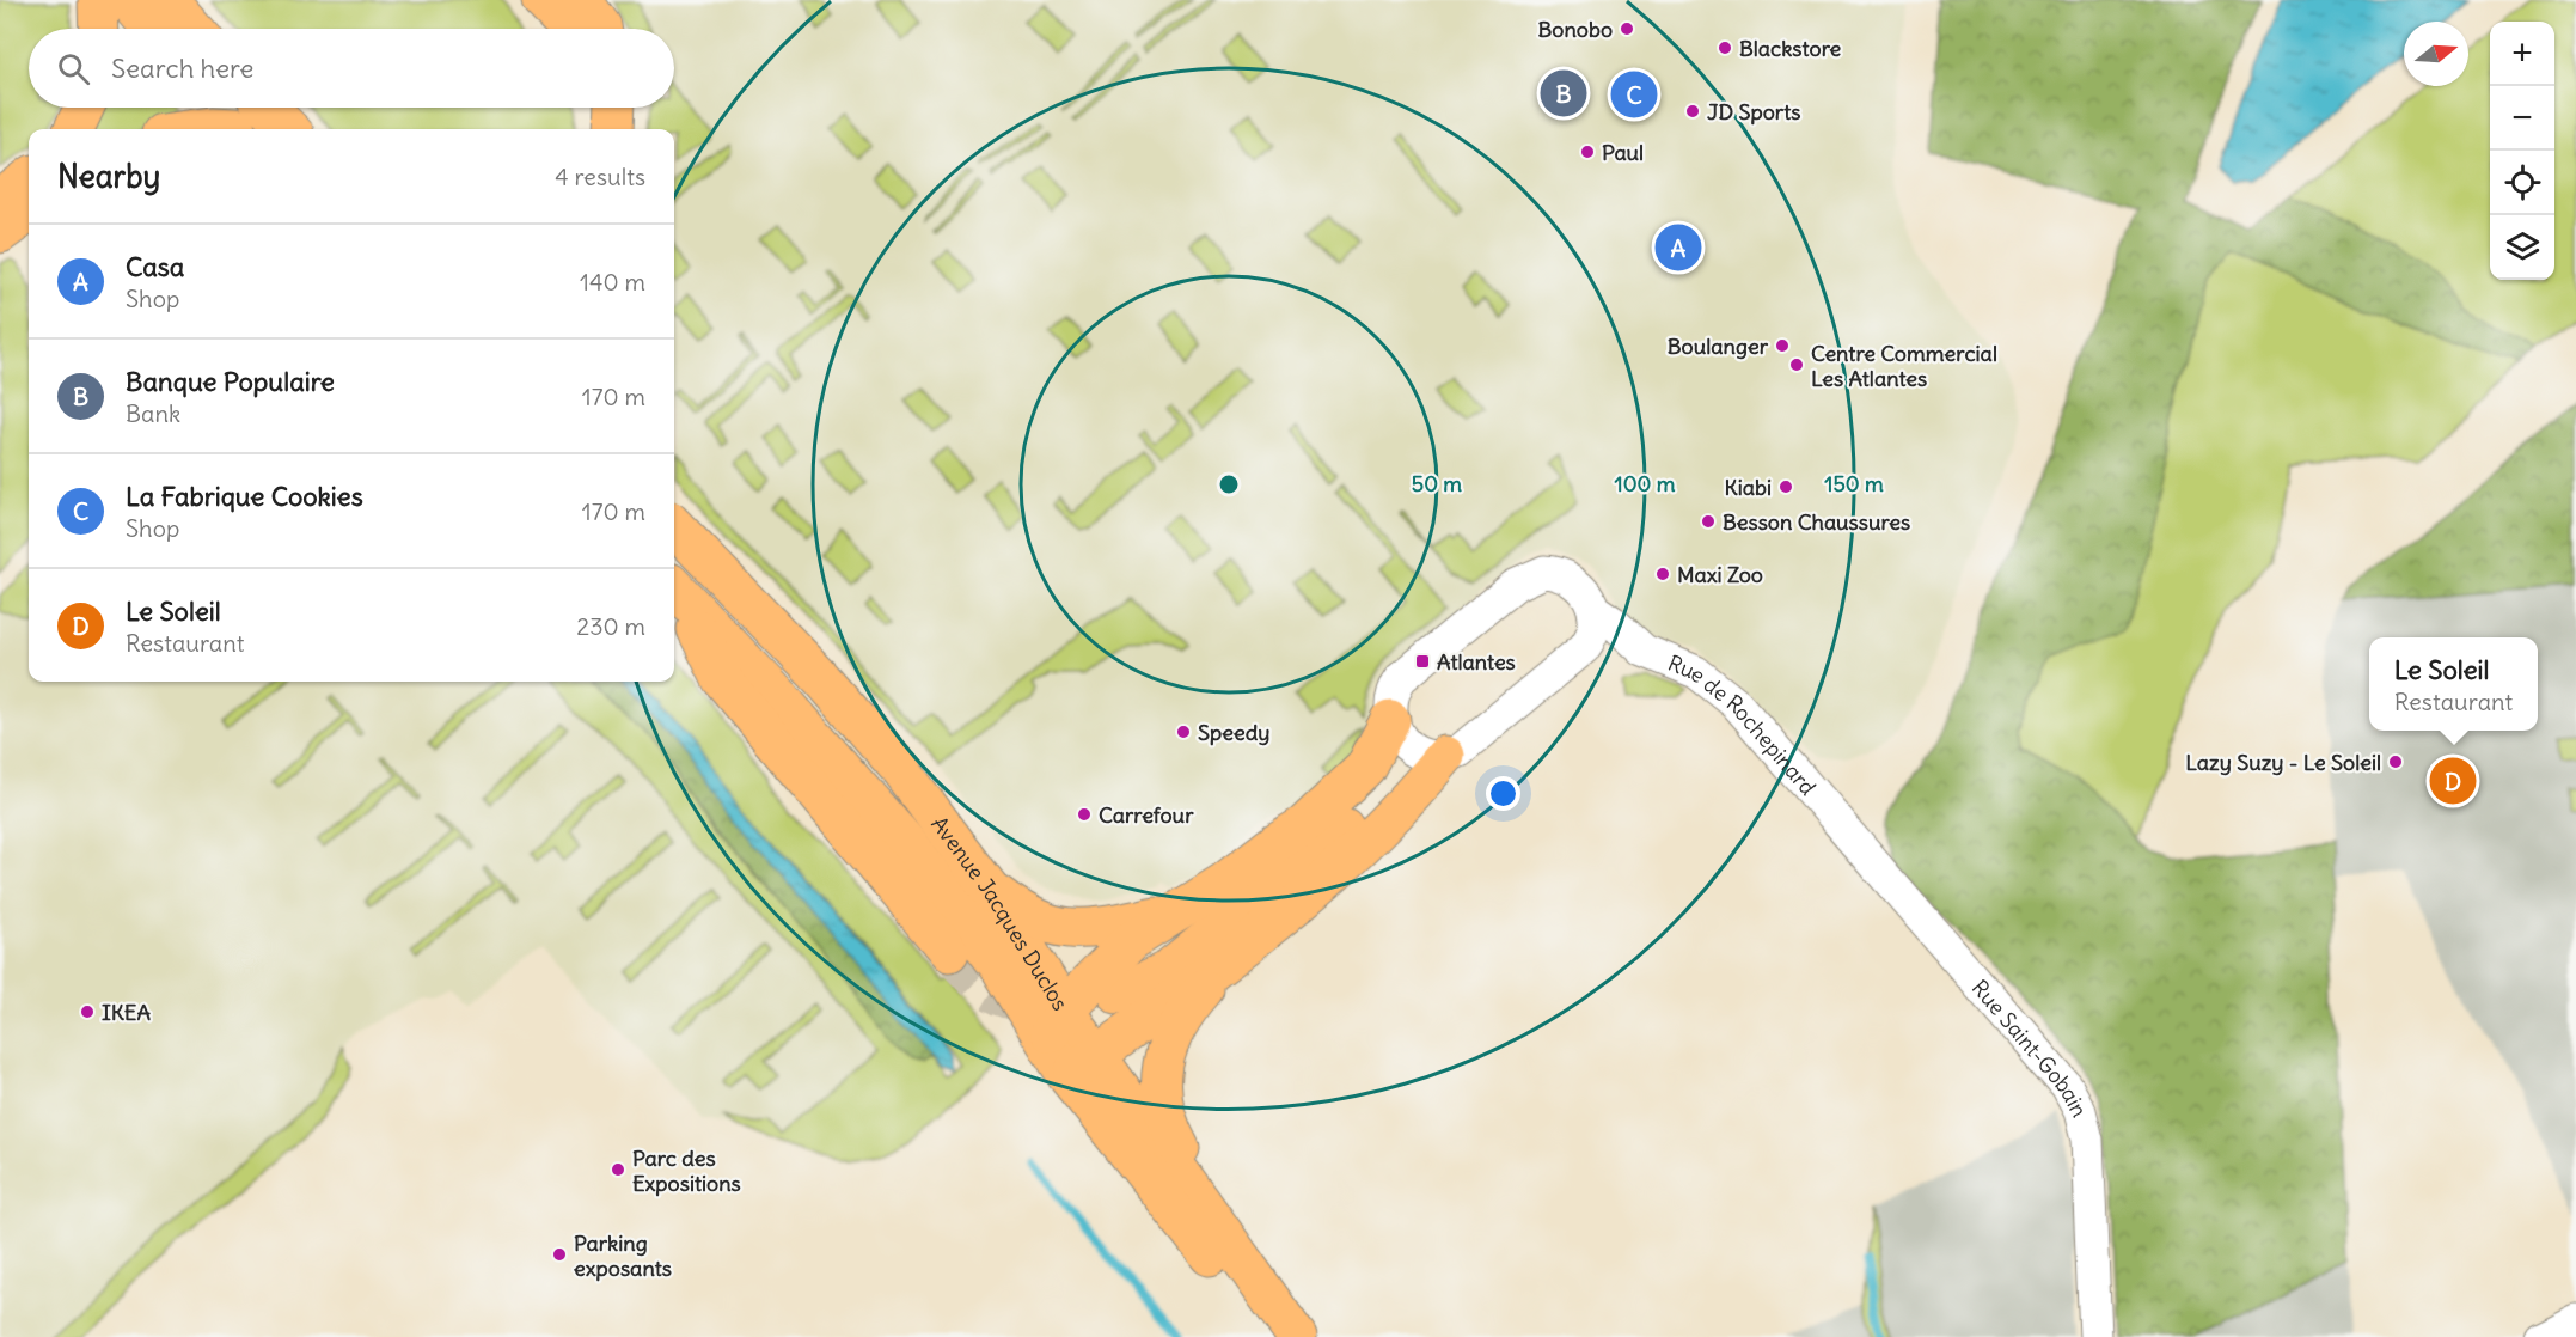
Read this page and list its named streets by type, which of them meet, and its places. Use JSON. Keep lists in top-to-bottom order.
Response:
{
  "streets": {
    "main road": ["Avenue Jacques Duclos"],
    "street": ["Rue de Rochepinard", "Rue Saint-Gobain"]
  },
  "crossings": [
    ["Rue de Rochepinard", "Rue Saint-Gobain"]
  ],
  "places": {
    "other": [
      "Bonobo",
      "Blackstore",
      "JD Sports",
      "Paul",
      "Boulanger",
      "Centre Commercial Les Atlantes",
      "Kiabi",
      "Besson Chaussures",
      "Maxi Zoo",
      "Speedy",
      "Lazy Suzy - Le Soleil",
      "Carrefour",
      "IKEA",
      "Parc des Expositions",
      "Parking exposants"
    ],
    "transit": ["Atlantes"]
  },
  "north": "right",
  "page": {
    "map_buttons": ["+", "−"],
    "search": "Search here",
    "pins": [
      "B",
      "C",
      "A",
      "D"
    ],
    "heading": ["Nearby", "4 results"],
    "list": [
      {
        "mark": "A",
        "name": "Casa",
        "note": "Shop",
        "value": "140 m"
      },
      {
        "mark": "B",
        "name": "Banque Populaire",
        "note": "Bank",
        "value": "170 m"
      },
      {
        "mark": "C",
        "name": "La Fabrique Cookies",
        "note": "Shop",
        "value": "170 m"
      },
      {
        "mark": "D",
        "name": "Le Soleil",
        "note": "Restaurant",
        "value": "230 m"
      }
    ],
    "popup": ["Le Soleil", "Restaurant"]
  },
  "rings": ["50 m", "100 m", "150 m"]
}
